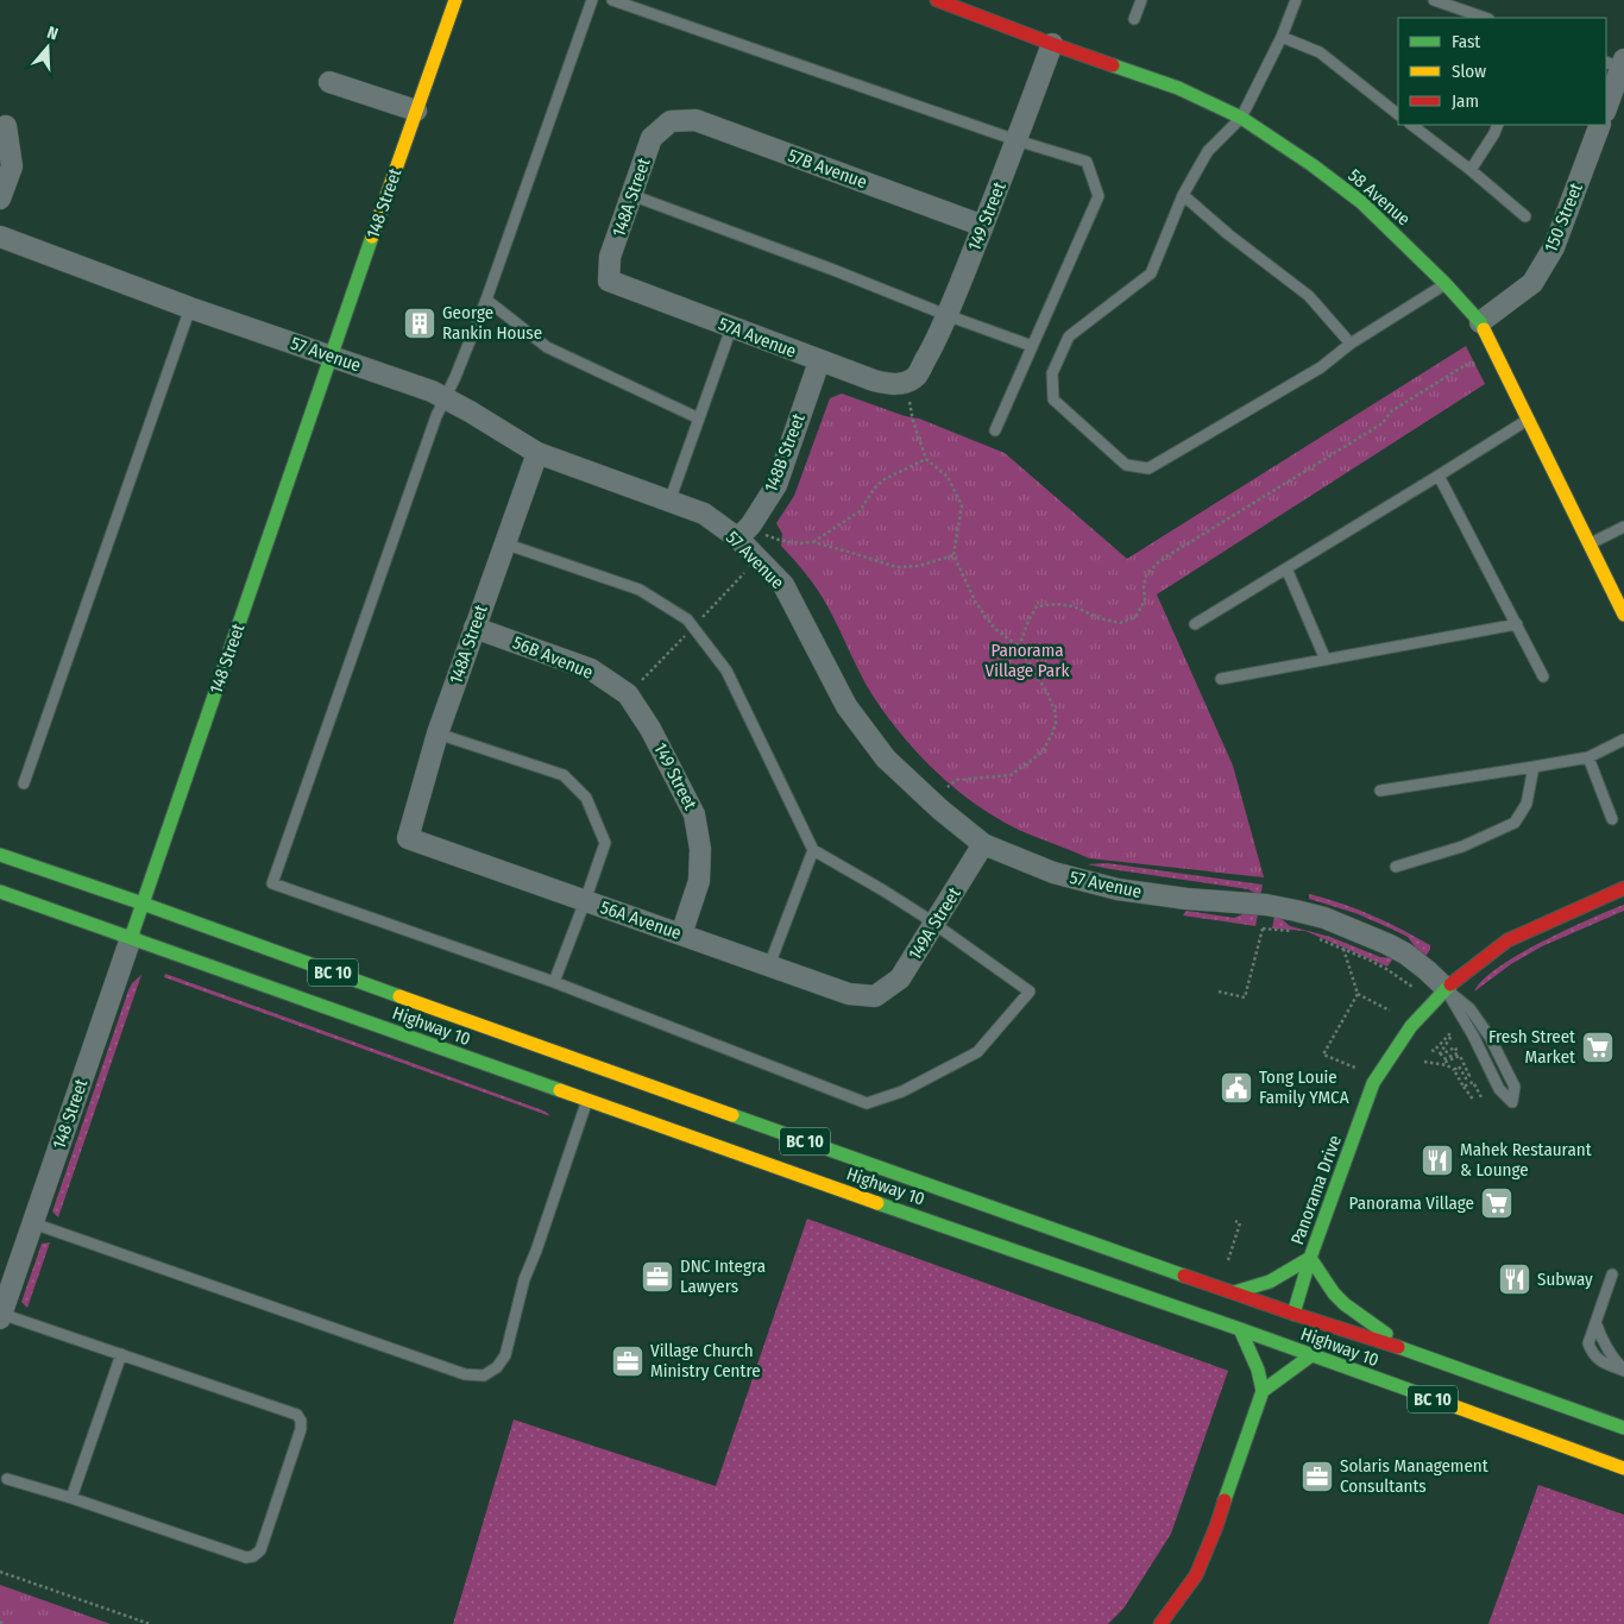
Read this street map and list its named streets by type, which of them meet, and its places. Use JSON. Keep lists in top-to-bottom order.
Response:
{
  "streets": {
    "main road": [
      "58 Avenue",
      "148 Street",
      "BC 10",
      "Highway 10",
      "Panorama Drive"
    ],
    "street": [
      "57B Avenue",
      "148A Street",
      "149 Street",
      "150 Street",
      "57A Avenue",
      "57 Avenue",
      "148B Street",
      "56B Avenue",
      "56A Avenue",
      "149A Street"
    ]
  },
  "crossings": [
    ["57B Avenue", "148A Street"],
    ["57B Avenue", "149 Street"],
    ["148A Street", "57A Avenue"],
    ["148A Street", "57 Avenue"],
    ["148A Street", "56B Avenue"],
    ["148A Street", "56A Avenue"],
    ["58 Avenue", "149 Street"],
    ["58 Avenue", "150 Street"],
    ["148 Street", "57 Avenue"],
    ["148 Street", "Highway 10"],
    ["149 Street", "57A Avenue"],
    ["149 Street", "56B Avenue"],
    ["149 Street", "56A Avenue"],
    ["57A Avenue", "148B Street"],
    ["57 Avenue", "148B Street"],
    ["57 Avenue", "149A Street"],
    ["57 Avenue", "Panorama Drive"],
    ["56A Avenue", "149A Street"],
    ["Highway 10", "Panorama Drive"]
  ],
  "parks": ["Panorama Village Park"],
  "places": {
    "building": ["George Rankin House"],
    "supermarket": ["Fresh Street Market", "Panorama Village"],
    "public building": ["Tong Louie Family YMCA"],
    "restaurant": ["Mahek Restaurant & Lounge", "Subway"],
    "office": ["DNC Integra Lawyers", "Village Church Ministry Centre", "Solaris Management Consultants"]
  },
  "legend": ["Fast", "Slow", "Jam"],
  "north": "top"
}
